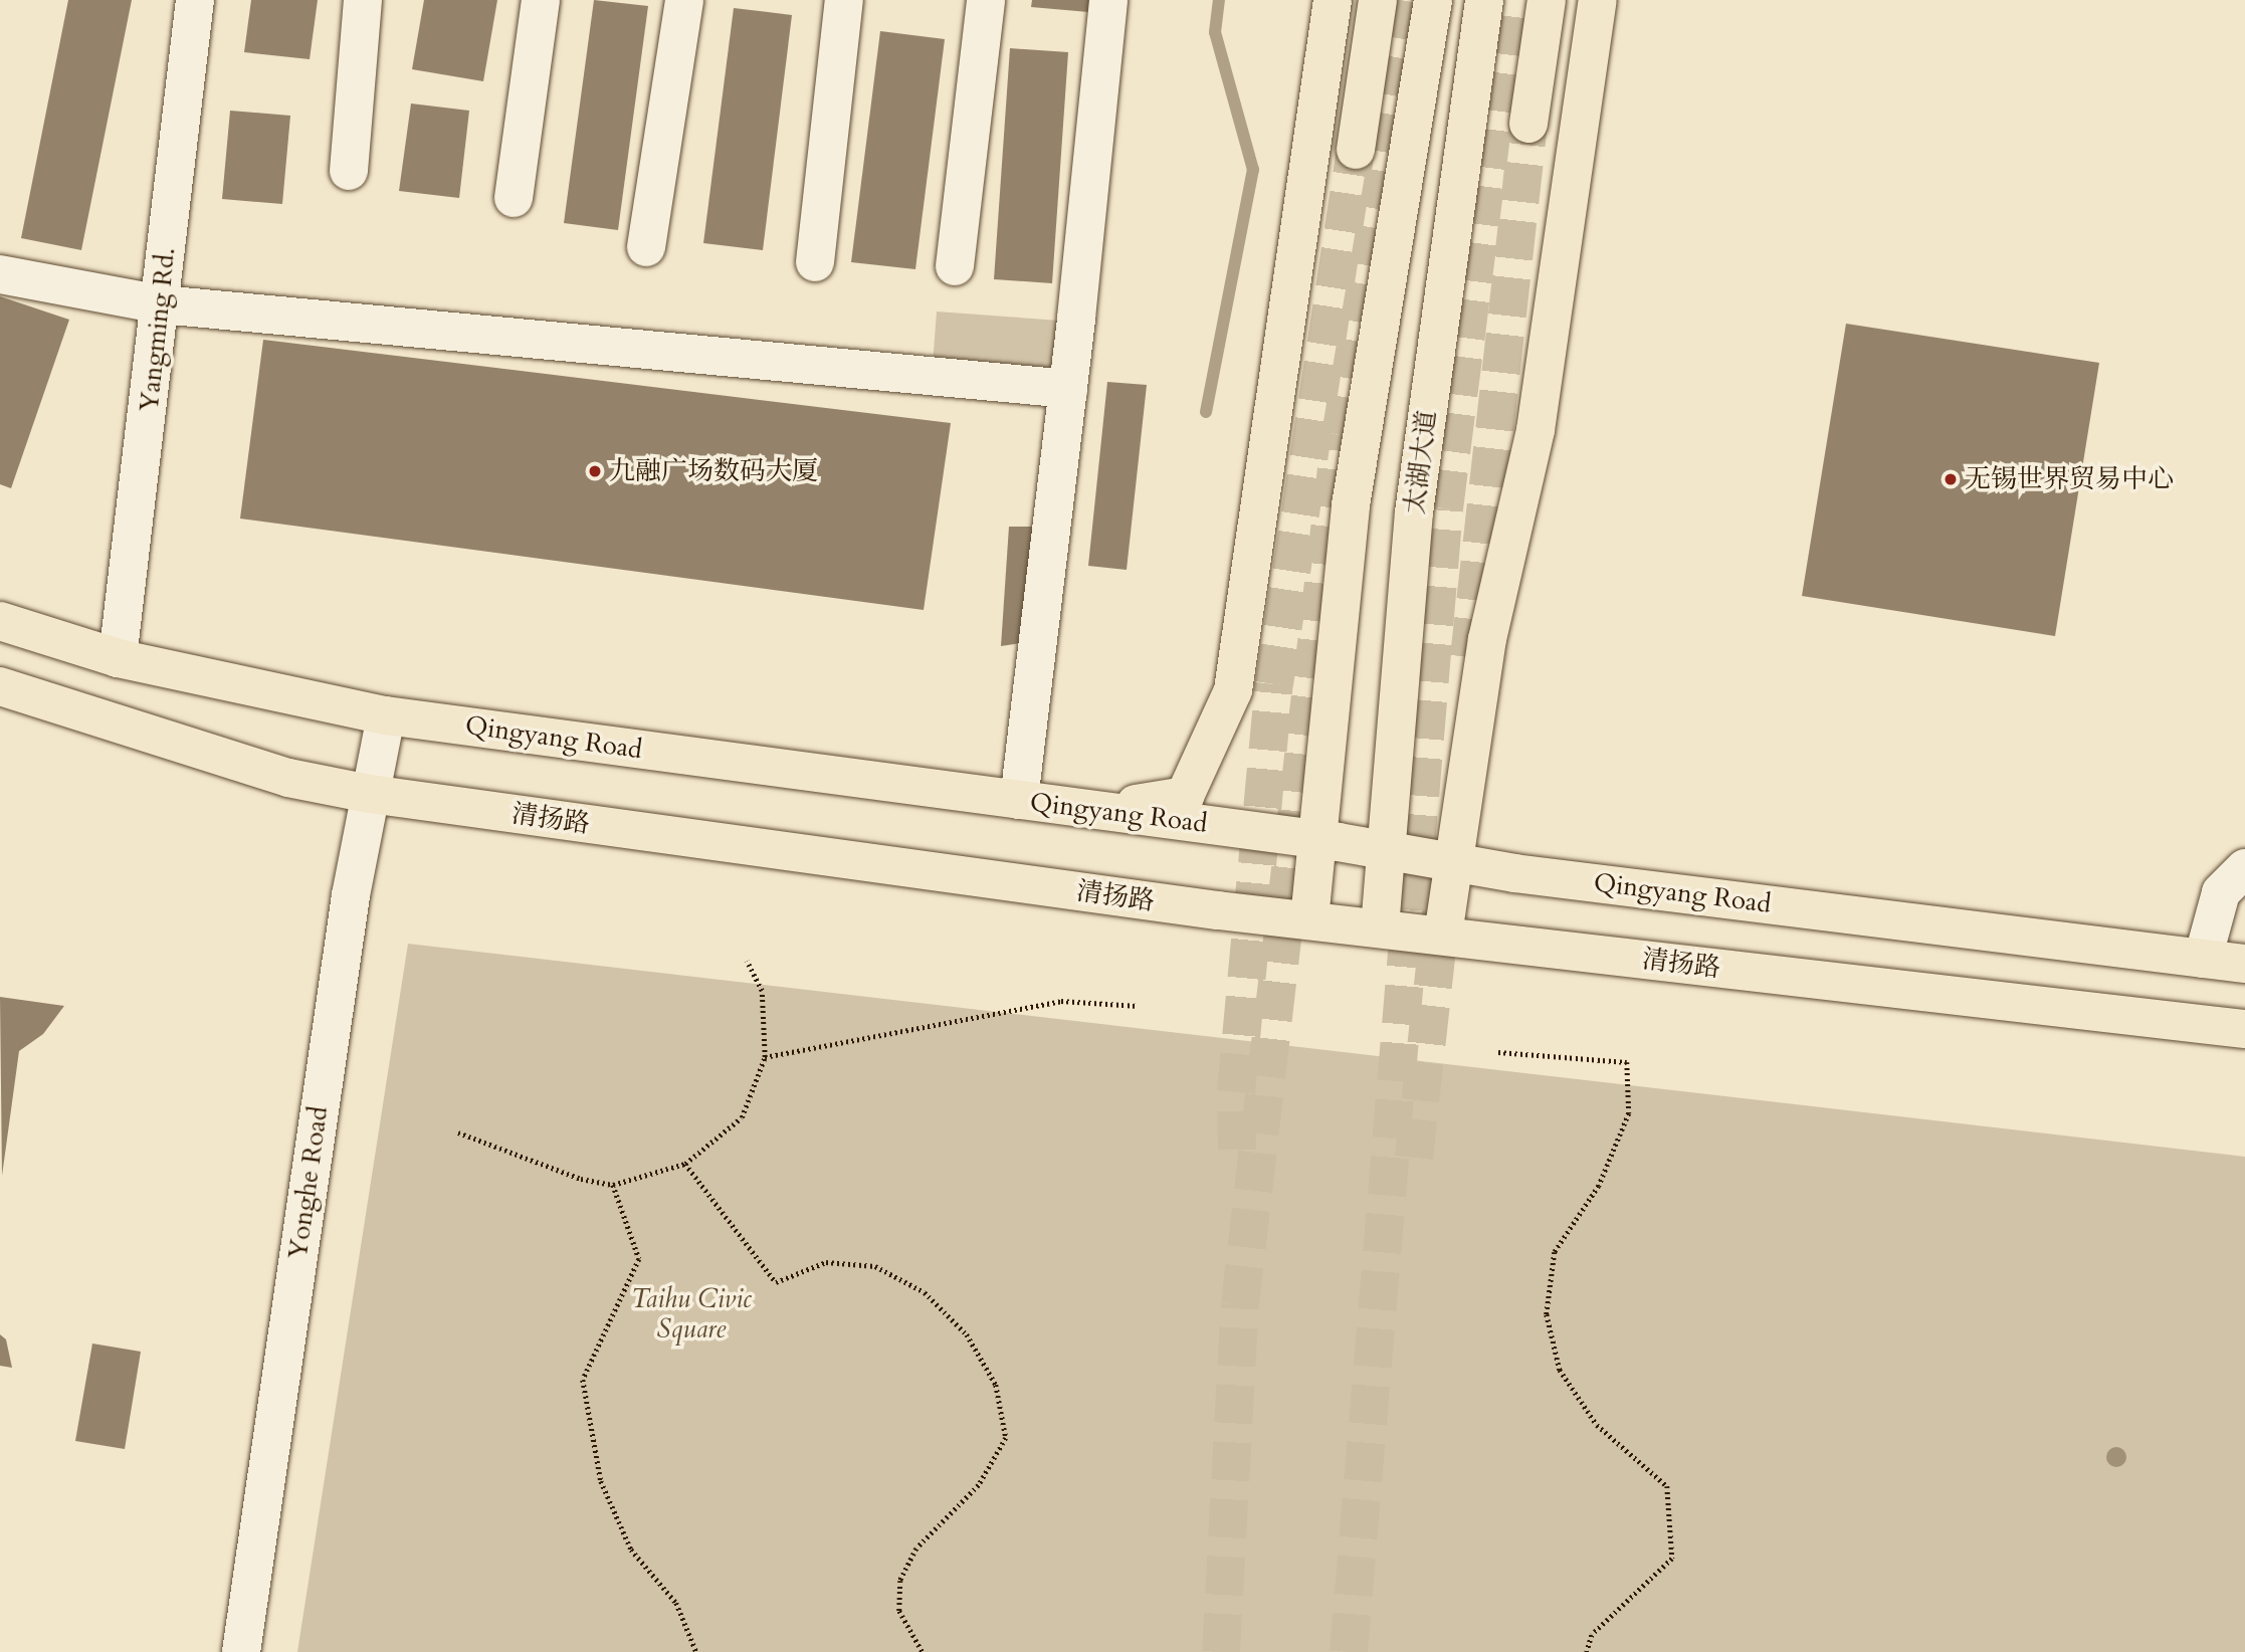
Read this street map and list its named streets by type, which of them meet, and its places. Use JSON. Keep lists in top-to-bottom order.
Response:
{
  "streets": {
    "main road": ["太湖大道", "Qingyang Road", "清扬路"],
    "street": ["Yangming Rd.", "Yonghe Road"]
  },
  "crossings": [
    ["Yangming Rd.", "Qingyang Road"],
    ["太湖大道", "Qingyang Road"],
    ["太湖大道", "清扬路"],
    ["Qingyang Road", "Yonghe Road"],
    ["清扬路", "Yonghe Road"]
  ],
  "parks": ["Taihu Civic Square"],
  "places": ["九融广场数码大厦", "无锡世界贸易中心"]
}
